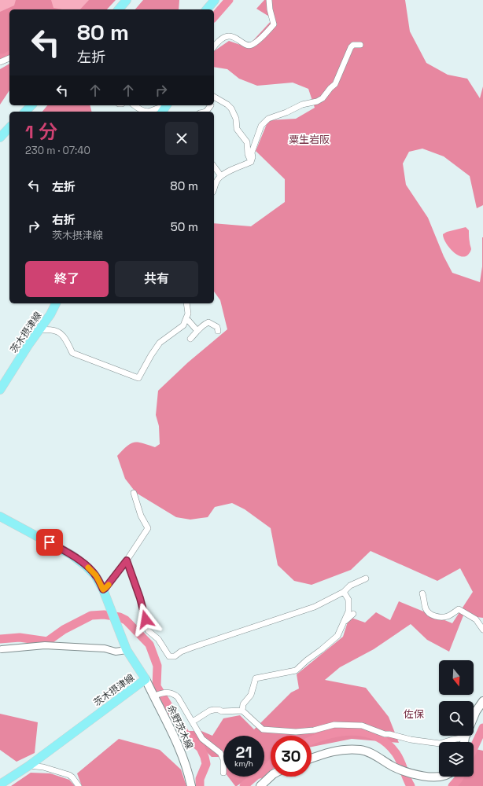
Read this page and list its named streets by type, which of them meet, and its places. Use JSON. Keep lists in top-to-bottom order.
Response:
{
  "streets": {
    "main road": ["茨木摂津線", "余野茨木線"]
  },
  "crossings": [
    ["茨木摂津線", "余野茨木線"]
  ],
  "districts": ["粟生岩阪", "佐保"],
  "north": "bottom",
  "page": {
    "turn": ["80 m", "左折"],
    "heading": ["1 分", "230 m · 07:40"],
    "list": [
      {
        "name": "左折",
        "value": "80 m"
      },
      {
        "name": "右折",
        "note": "茨木摂津線",
        "value": "50 m"
      }
    ],
    "buttons": ["終了", "共有"],
    "speed": "21 km/h",
    "limit": "30"
  }
}
